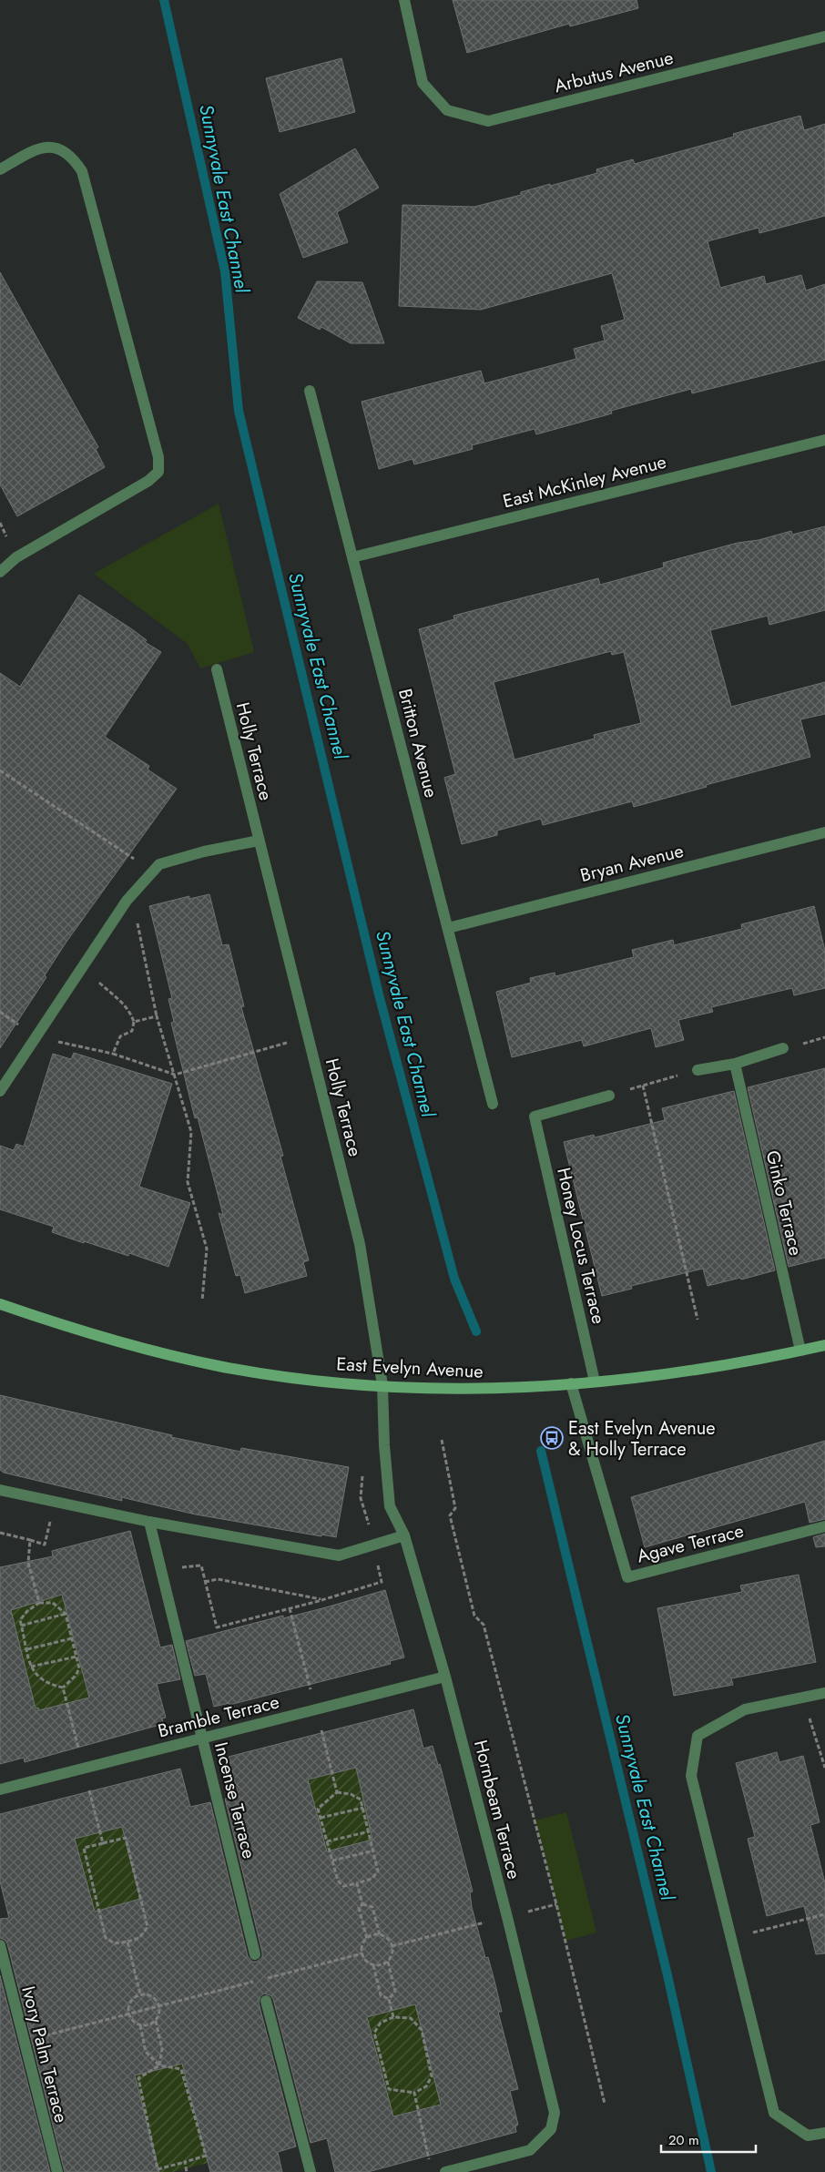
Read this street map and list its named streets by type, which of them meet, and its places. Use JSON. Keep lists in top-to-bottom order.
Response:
{
  "streets": {
    "main road": ["East Evelyn Avenue"],
    "street": [
      "Arbutus Avenue",
      "East McKinley Avenue",
      "Britton Avenue",
      "Holly Terrace",
      "Bryan Avenue",
      "Ginko Terrace",
      "Honey Locus Terrace",
      "Agave Terrace",
      "Bramble Terrace",
      "Incense Terrace",
      "Hornbeam Terrace",
      "Ivory Palm Terrace"
    ]
  },
  "crossings": [
    ["East McKinley Avenue", "Britton Avenue"],
    ["Britton Avenue", "Bryan Avenue"],
    ["Holly Terrace", "East Evelyn Avenue"],
    ["Holly Terrace", "Hornbeam Terrace"],
    ["Ginko Terrace", "East Evelyn Avenue"],
    ["Honey Locus Terrace", "East Evelyn Avenue"],
    ["East Evelyn Avenue", "Agave Terrace"],
    ["East Evelyn Avenue", "Hornbeam Terrace"],
    ["Bramble Terrace", "Incense Terrace"],
    ["Bramble Terrace", "Hornbeam Terrace"]
  ],
  "water": ["Sunnyvale East Channel"],
  "places": {
    "bus stop": ["East Evelyn Avenue & Holly Terrace"]
  },
  "scale_bar": "20 m"
}
